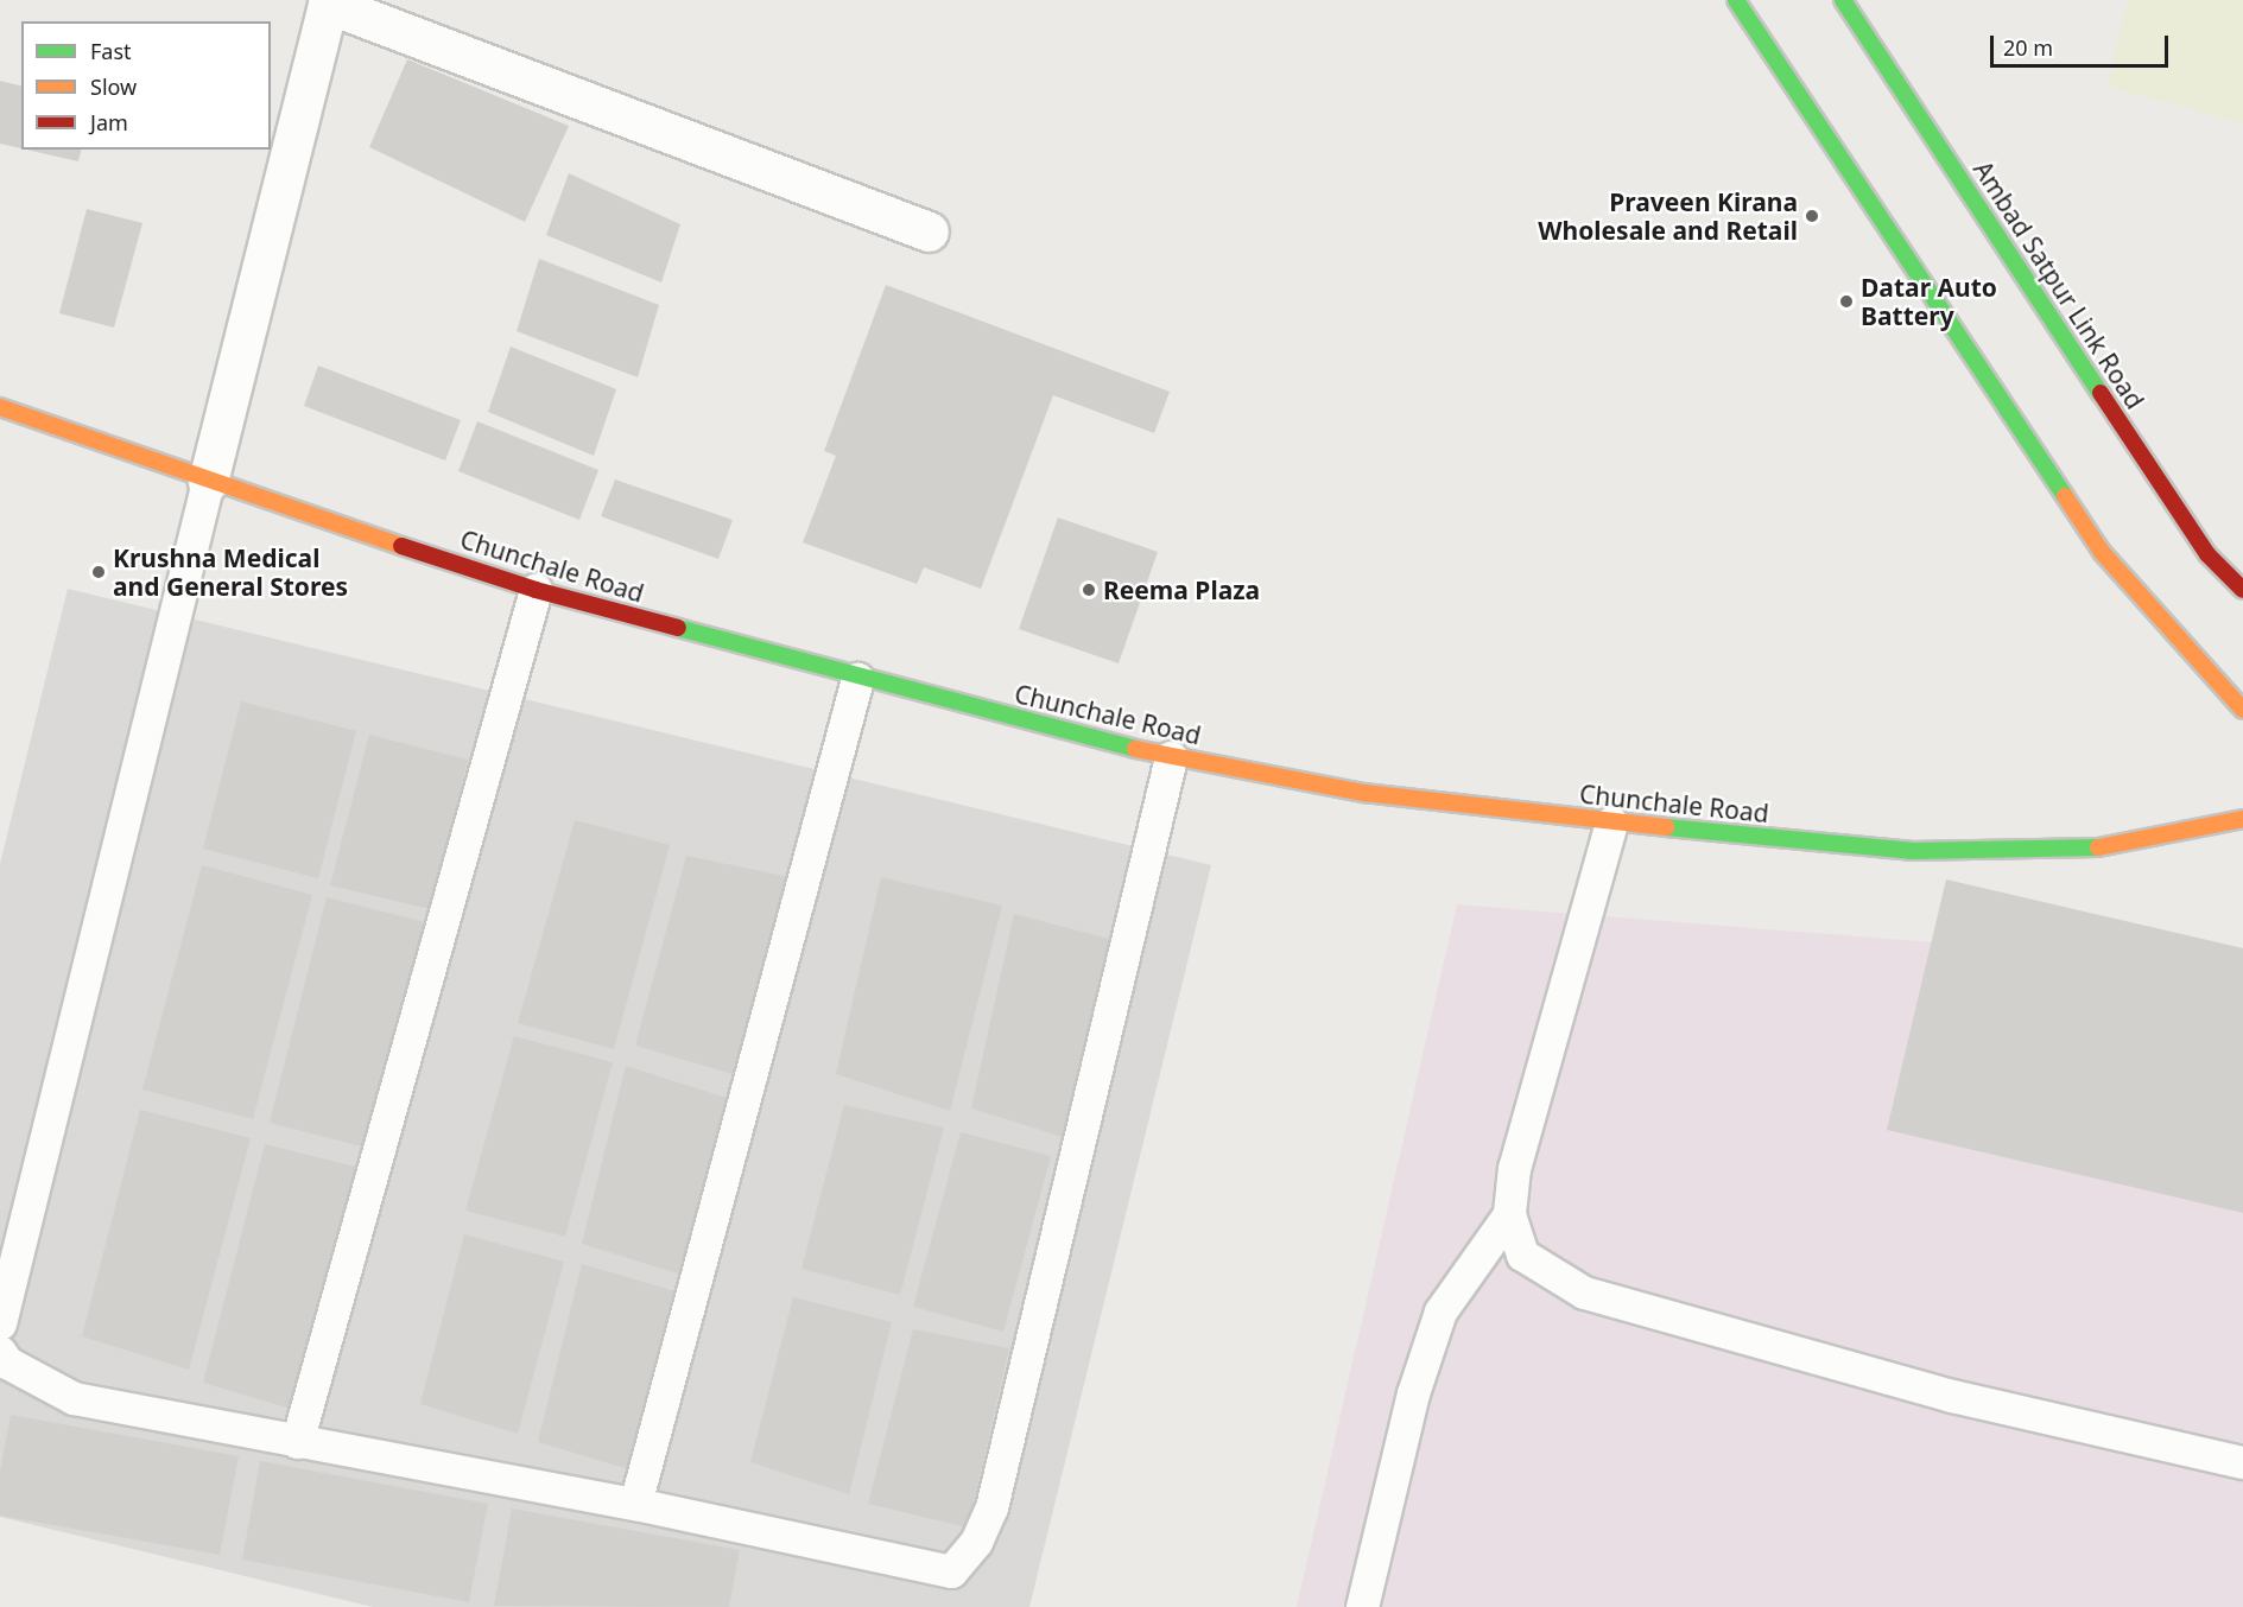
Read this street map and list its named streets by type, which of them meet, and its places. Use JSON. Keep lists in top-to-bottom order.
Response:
{
  "streets": {
    "street": ["Ambad Satpur Link Road", "Chunchale Road"]
  },
  "places": [
    "Praveen Kirana Wholesale and Retail",
    "Datar Auto Battery",
    "Krushna Medical and General Stores",
    "Reema Plaza"
  ],
  "legend": ["Fast", "Slow", "Jam"],
  "scale_bar": "20 m"
}
